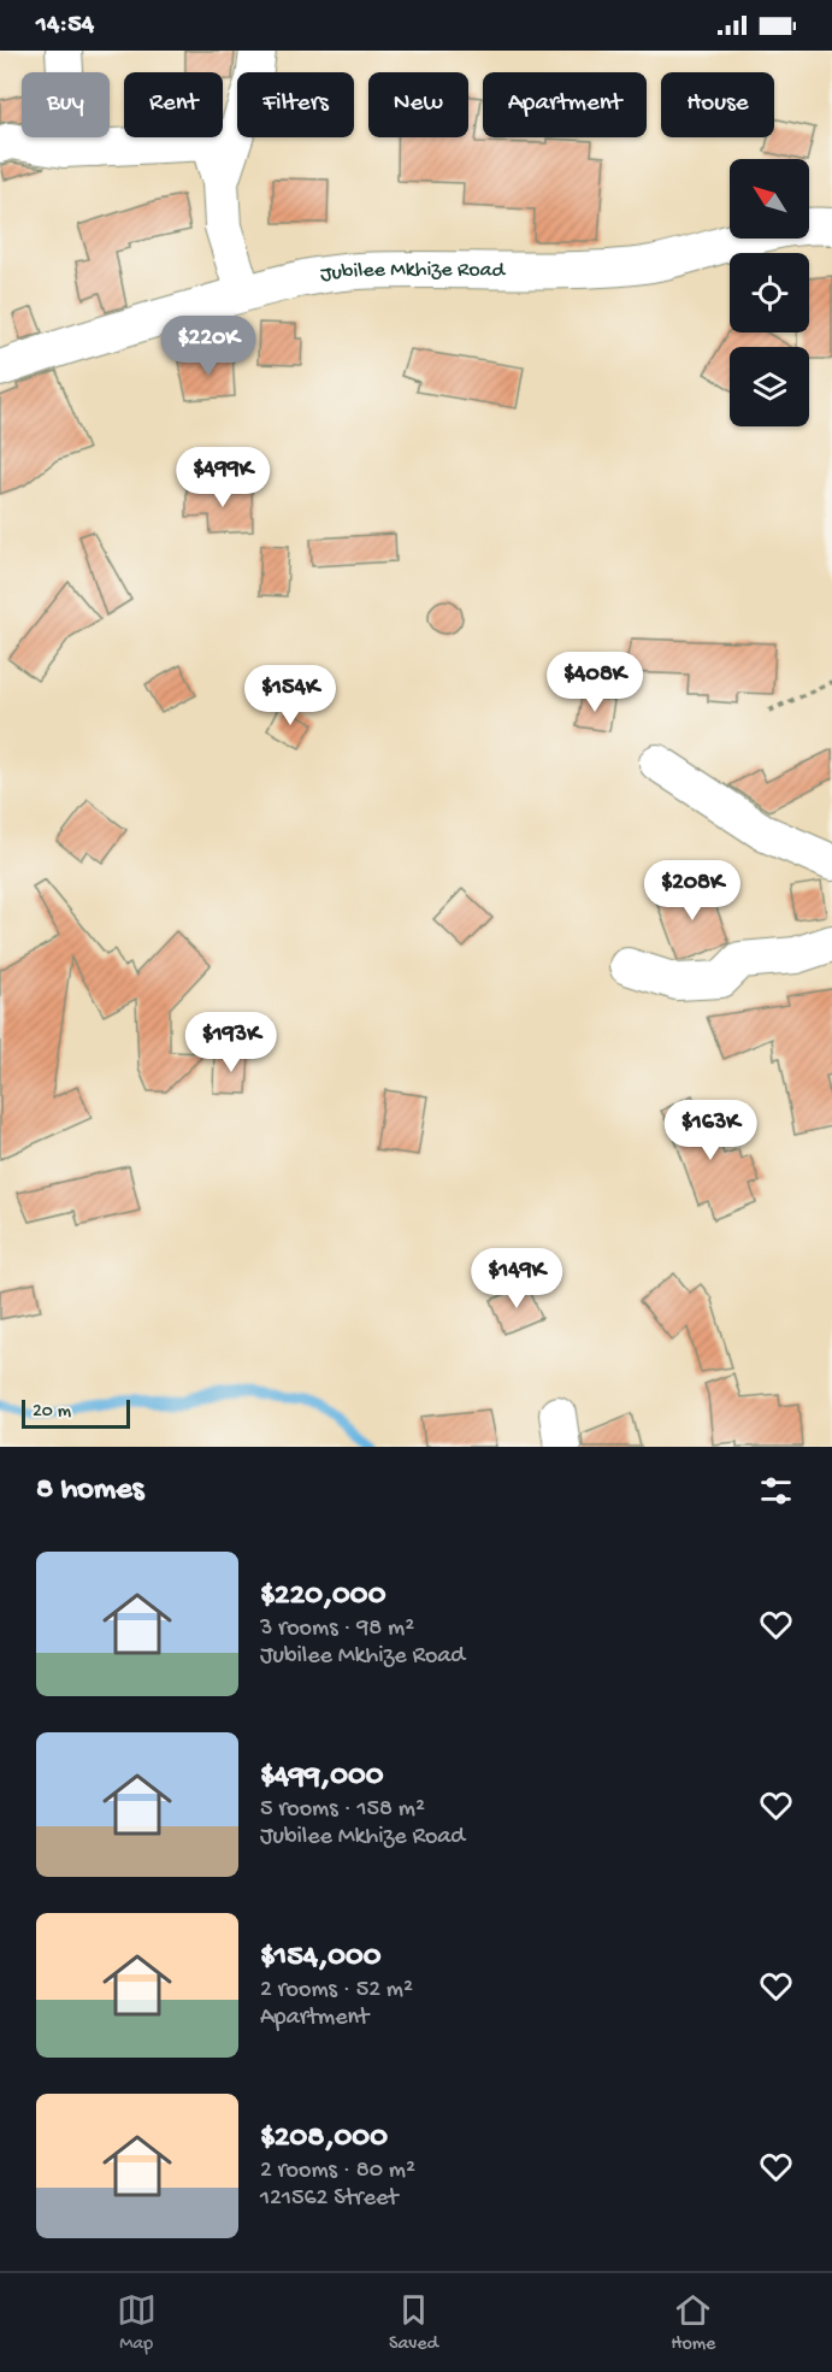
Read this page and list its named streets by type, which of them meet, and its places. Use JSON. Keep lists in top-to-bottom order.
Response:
{
  "streets": {
    "street": ["Jubilee Mkhize Road"]
  },
  "scale_bar": "20 m",
  "north": "top left",
  "page": {
    "status": "14:54",
    "chip": [
      "Buy",
      "Rent",
      "Filters",
      "New",
      "Apartment",
      "House"
    ],
    "price": [
      "$220K",
      "$499K",
      "$408K",
      "$154K",
      "$208K",
      "$193K",
      "$163K",
      "$149K"
    ],
    "scale": "20 m",
    "heading": "8 homes",
    "list": [
      {
        "name": "$220,000",
        "note": "3 rooms · 98 m² · Jubilee Mkhize Road"
      },
      {
        "name": "$499,000",
        "note": "5 rooms · 158 m² · Jubilee Mkhize Road"
      },
      {
        "name": "$154,000",
        "note": "2 rooms · 52 m² · Apartment"
      },
      {
        "name": "$208,000",
        "note": "2 rooms · 80 m² · 121562 Street"
      }
    ],
    "tabs": ["Map", "Saved", "Home"]
  }
}
